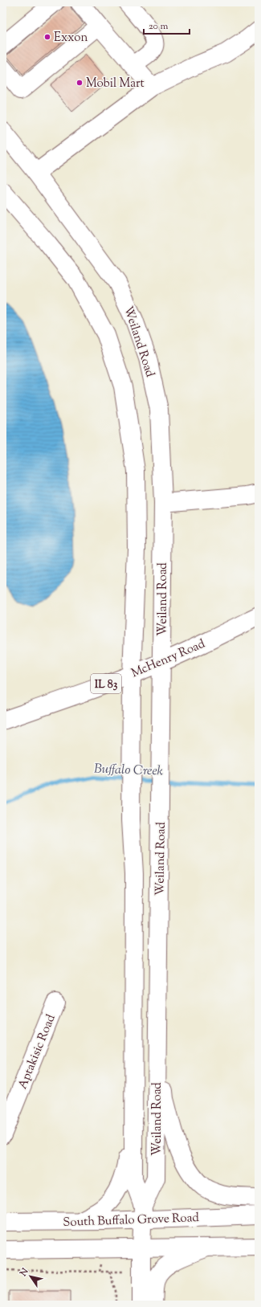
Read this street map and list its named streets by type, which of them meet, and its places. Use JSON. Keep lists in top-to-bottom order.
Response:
{
  "streets": {
    "main road": [
      "Weiland Road",
      "McHenry Road",
      "IL 83",
      "Aptakisic Road",
      "South Buffalo Grove Road"
    ]
  },
  "crossings": [
    ["Weiland Road", "McHenry Road"],
    ["Weiland Road", "South Buffalo Grove Road"]
  ],
  "water": ["Buffalo Creek"],
  "places": ["Exxon", "Mobil Mart"],
  "scale_bar": "20 m",
  "north": "top left"
}
